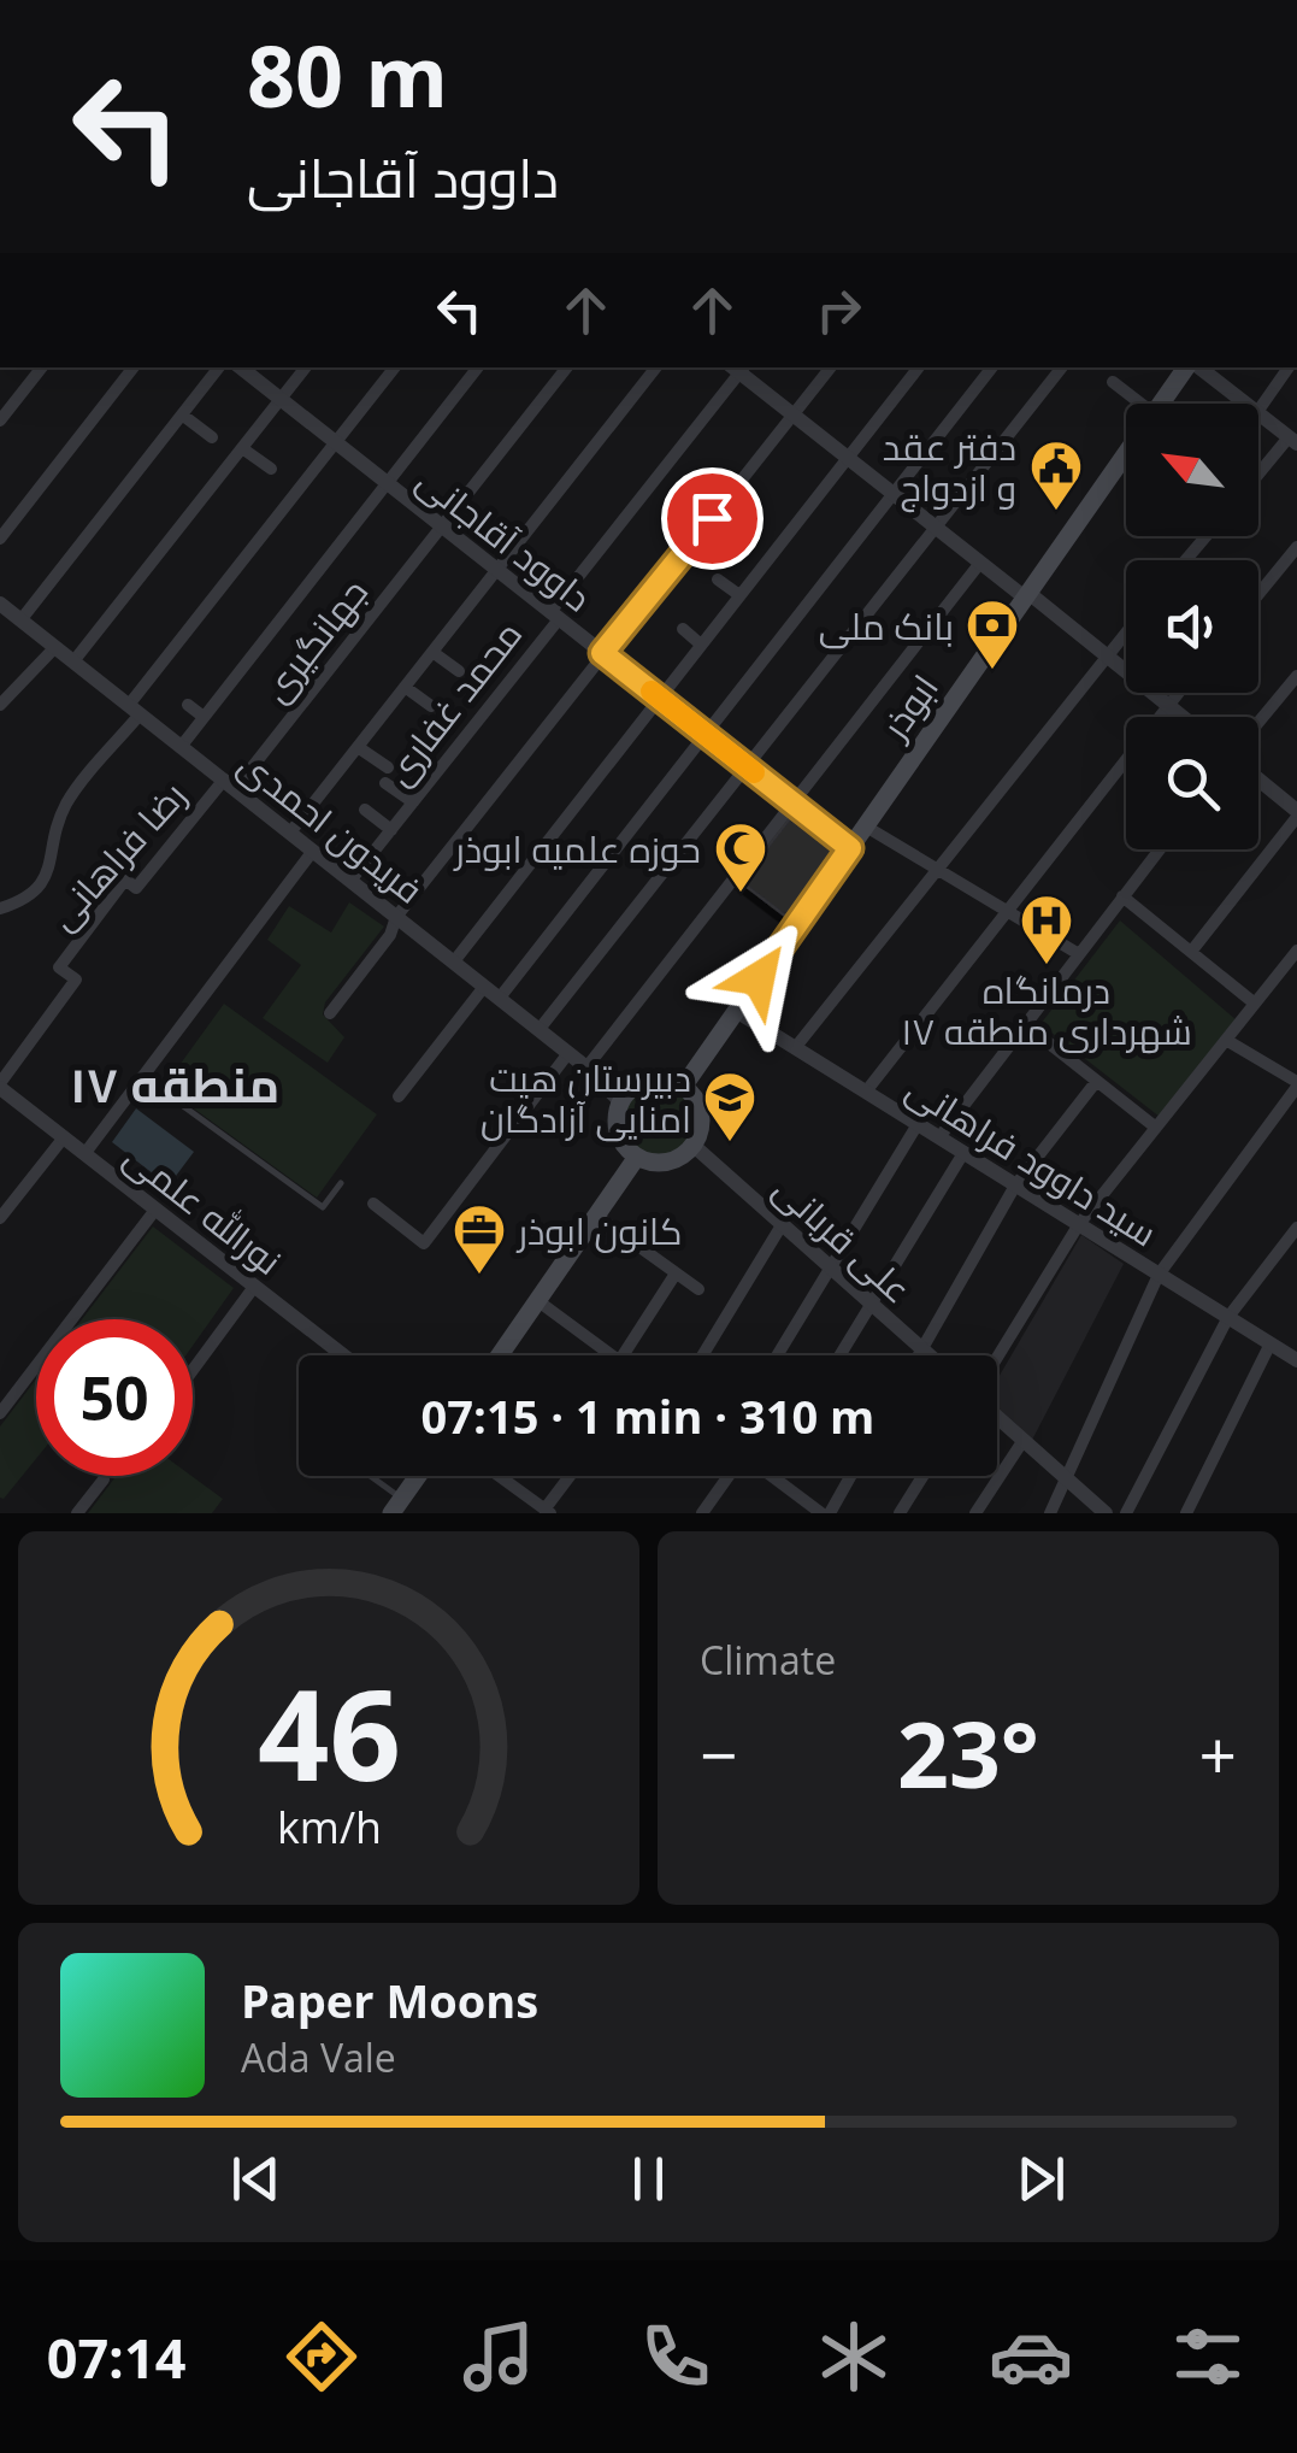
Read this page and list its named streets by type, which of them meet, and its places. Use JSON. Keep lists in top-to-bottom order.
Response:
{
  "streets": {
    "main road": ["ابوذر"],
    "street": [
      "داوود آقاجانی",
      "جهانگیری",
      "محمد غفاری",
      "فریدون احمدی",
      "رضا فراهانی",
      "سید داوود فراهانی",
      "نورالله علمی",
      "علی قربانی"
    ]
  },
  "crossings": [
    ["داوود آقاجانی", "جهانگیری"],
    ["داوود آقاجانی", "محمد غفاری"],
    ["داوود آقاجانی", "ابوذر"],
    ["جهانگیری", "فریدون احمدی"],
    ["جهانگیری", "رضا فراهانی"],
    ["محمد غفاری", "فریدون احمدی"],
    ["ابوذر", "فریدون احمدی"],
    ["ابوذر", "سید داوود فراهانی"],
    ["ابوذر", "علی قربانی"],
    ["فریدون احمدی", "رضا فراهانی"],
    ["فریدون احمدی", "علی قربانی"],
    ["رضا فراهانی", "نورالله علمی"]
  ],
  "districts": ["منطقه ۱۷"],
  "places": {
    "public building": ["دفتر عقد و ازدواج"],
    "bank": ["بانک ملی"],
    "mosque": ["حوزه علمیه ابوذر"],
    "hospital": ["درمانگاه شهرداری منطقه ۱۷"],
    "school or university": ["دبیرستان هیت امنایی آزادگان"],
    "office": ["کانون ابوذر"]
  },
  "north": "top left",
  "page": {
    "turn": ["80 m", "داوود آقاجانی"],
    "limit": "50",
    "trip": "07:15 · 1 min · 310 m",
    "tile": "Climate",
    "heat": ["−", "23°", "+"],
    "song": ["Paper Moons", "Ada Vale"],
    "tabs": "07:14",
    "gauge": ["46", "km/h"]
  }
}
